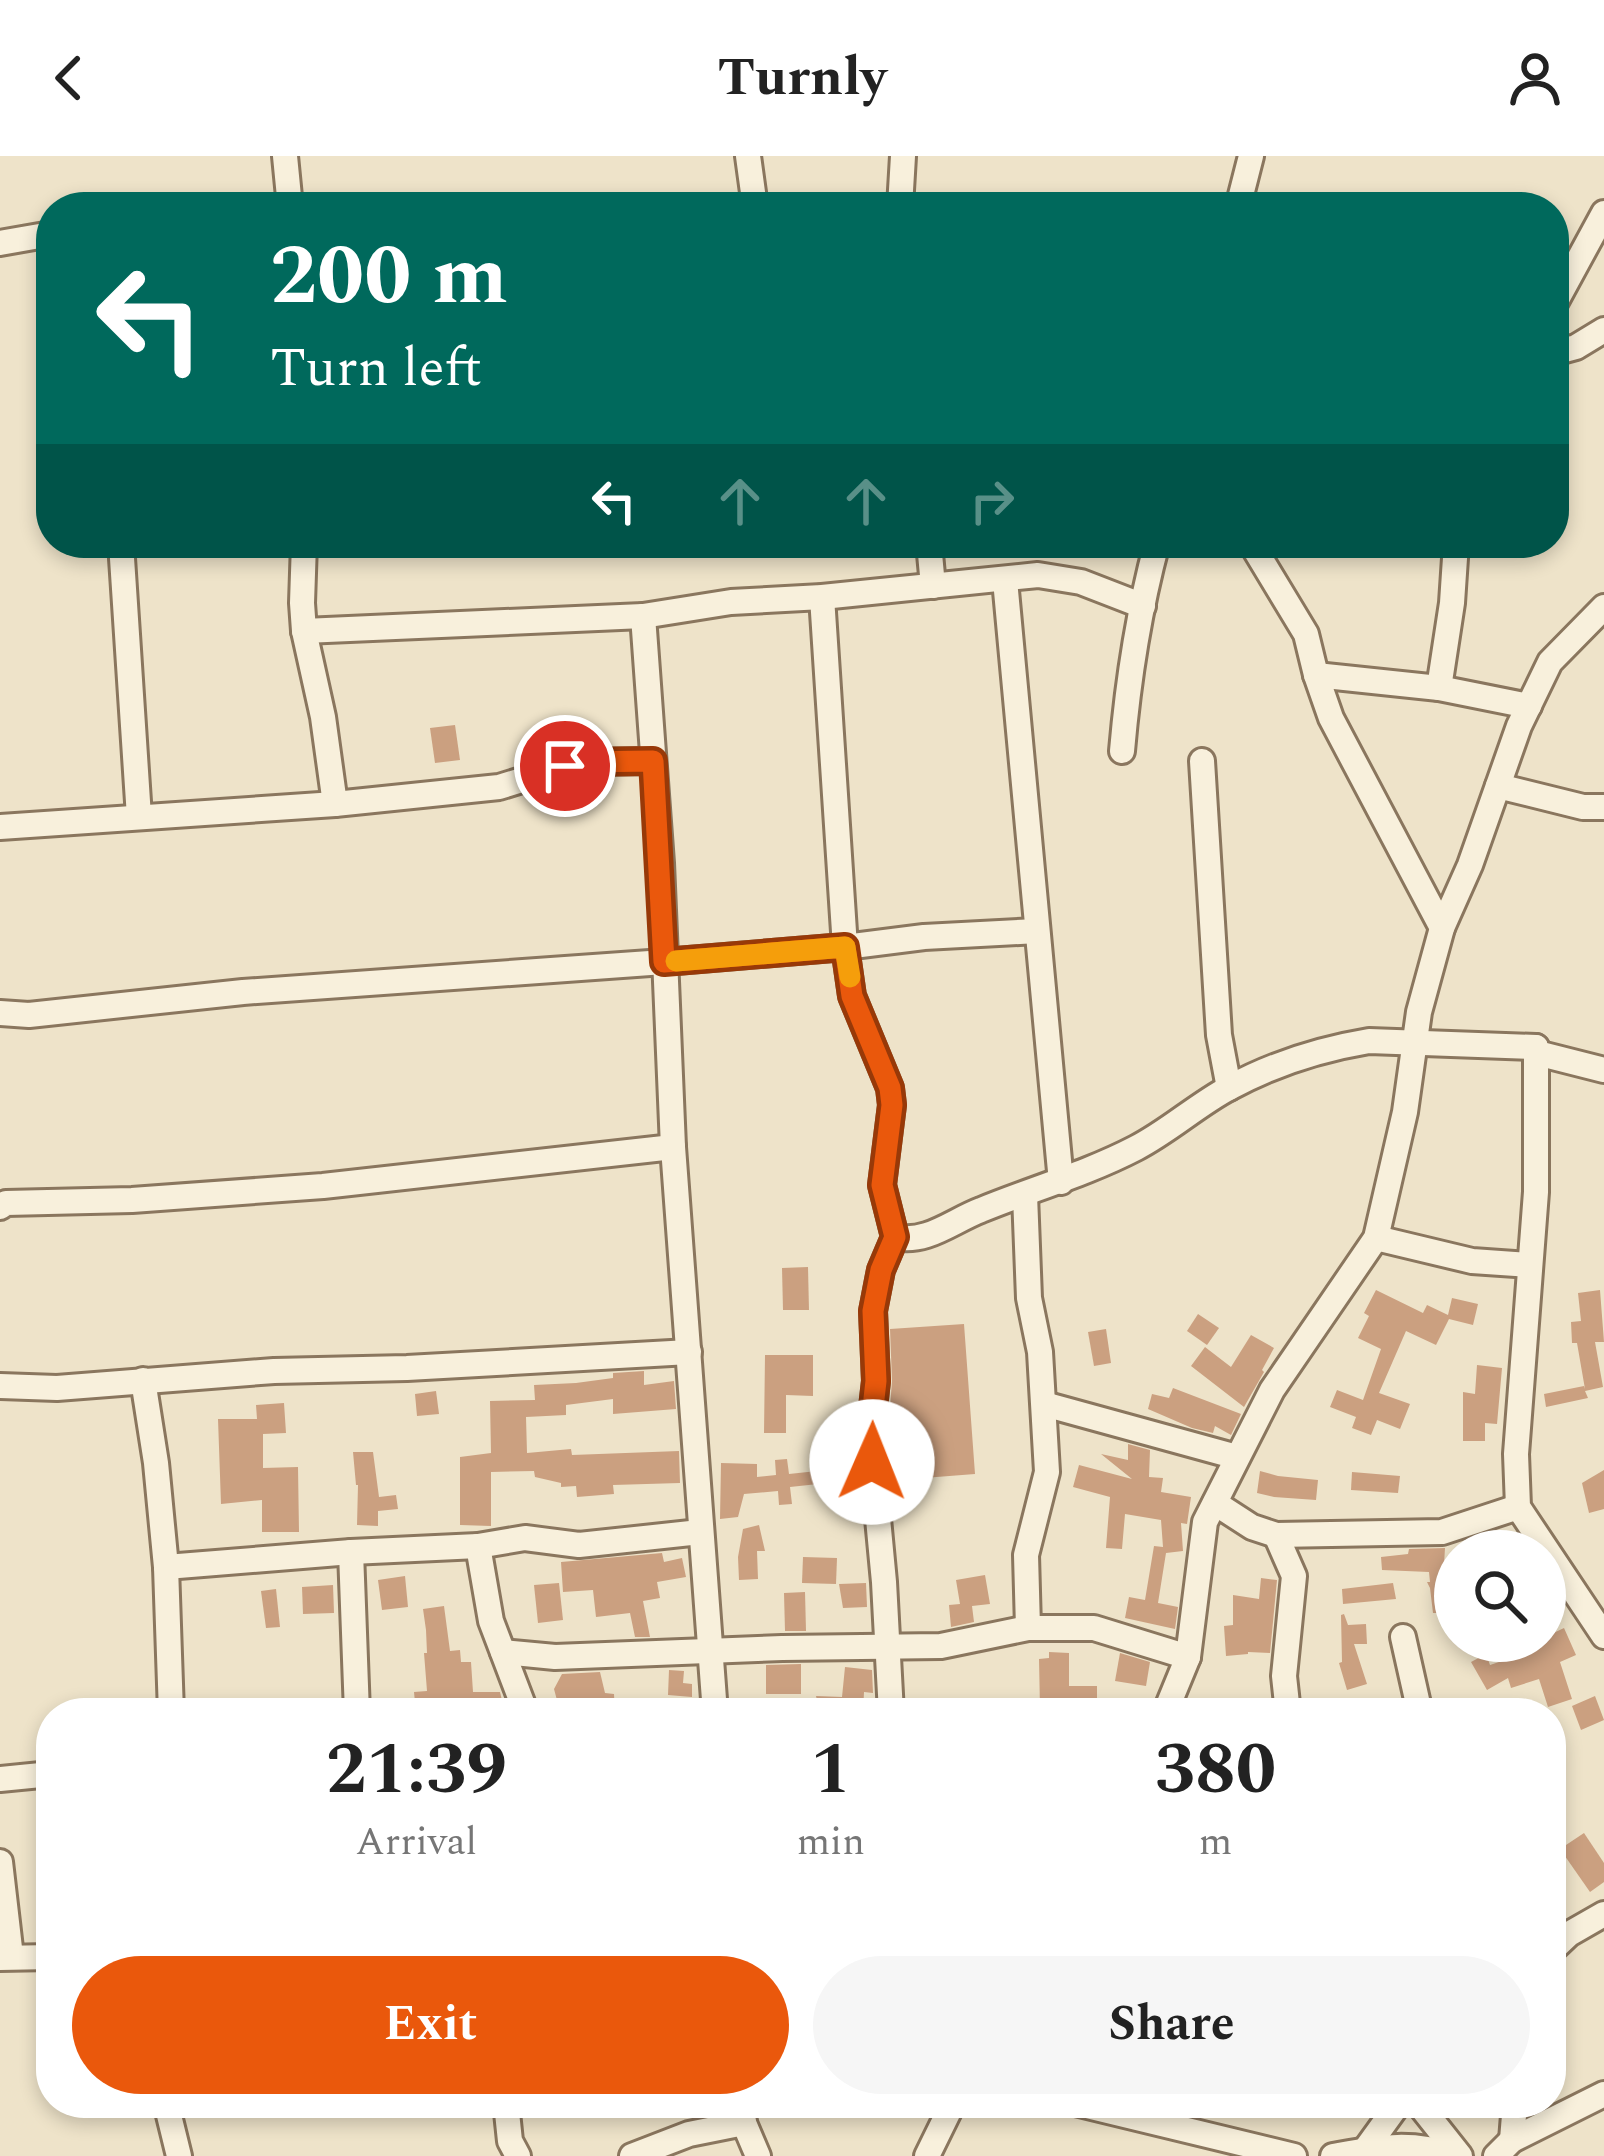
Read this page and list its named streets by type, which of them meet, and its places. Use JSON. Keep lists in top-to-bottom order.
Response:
{
  "page": {
    "header": "Turnly",
    "turn": ["200 m", "Turn left"],
    "eta": [
      "21:39",
      "Arrival",
      "1",
      "min",
      "380",
      "m"
    ],
    "buttons": ["Exit", "Share"]
  }
}
